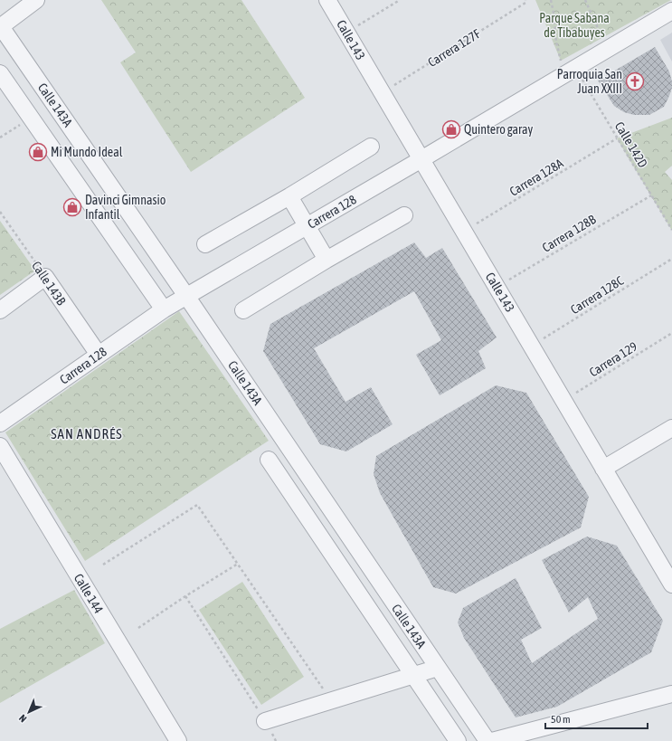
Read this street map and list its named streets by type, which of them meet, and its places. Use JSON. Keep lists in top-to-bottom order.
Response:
{
  "streets": {
    "street": [
      "Calle 143",
      "Calle 143A",
      "Carrera 128",
      "Calle 143B",
      "Calle 144"
    ],
    "path": [
      "Carrera 127F",
      "Calle 142D",
      "Carrera 128A",
      "Carrera 128B",
      "Carrera 128C",
      "Carrera 129"
    ]
  },
  "crossings": [
    ["Calle 143", "Carrera 127F"],
    ["Calle 143", "Carrera 128A"],
    ["Calle 143", "Carrera 128"],
    ["Calle 143", "Carrera 128B"],
    ["Calle 143", "Carrera 128C"],
    ["Calle 143", "Carrera 129"],
    ["Calle 143A", "Carrera 128"],
    ["Calle 142D", "Carrera 128A"],
    ["Calle 142D", "Carrera 128"],
    ["Calle 142D", "Carrera 128B"],
    ["Carrera 128", "Calle 143B"]
  ],
  "districts": ["SAN ANDRÉS"],
  "parks": ["Parque Sabana de Tibabuyes"],
  "places": {
    "church": ["Parroquia San Juan XXIII"],
    "shop": ["Quintero garay", "Mi Mundo Ideal", "Davinci Gimnasio Infantil"]
  },
  "scale_bar": "50 m",
  "north": "bottom left"
}
